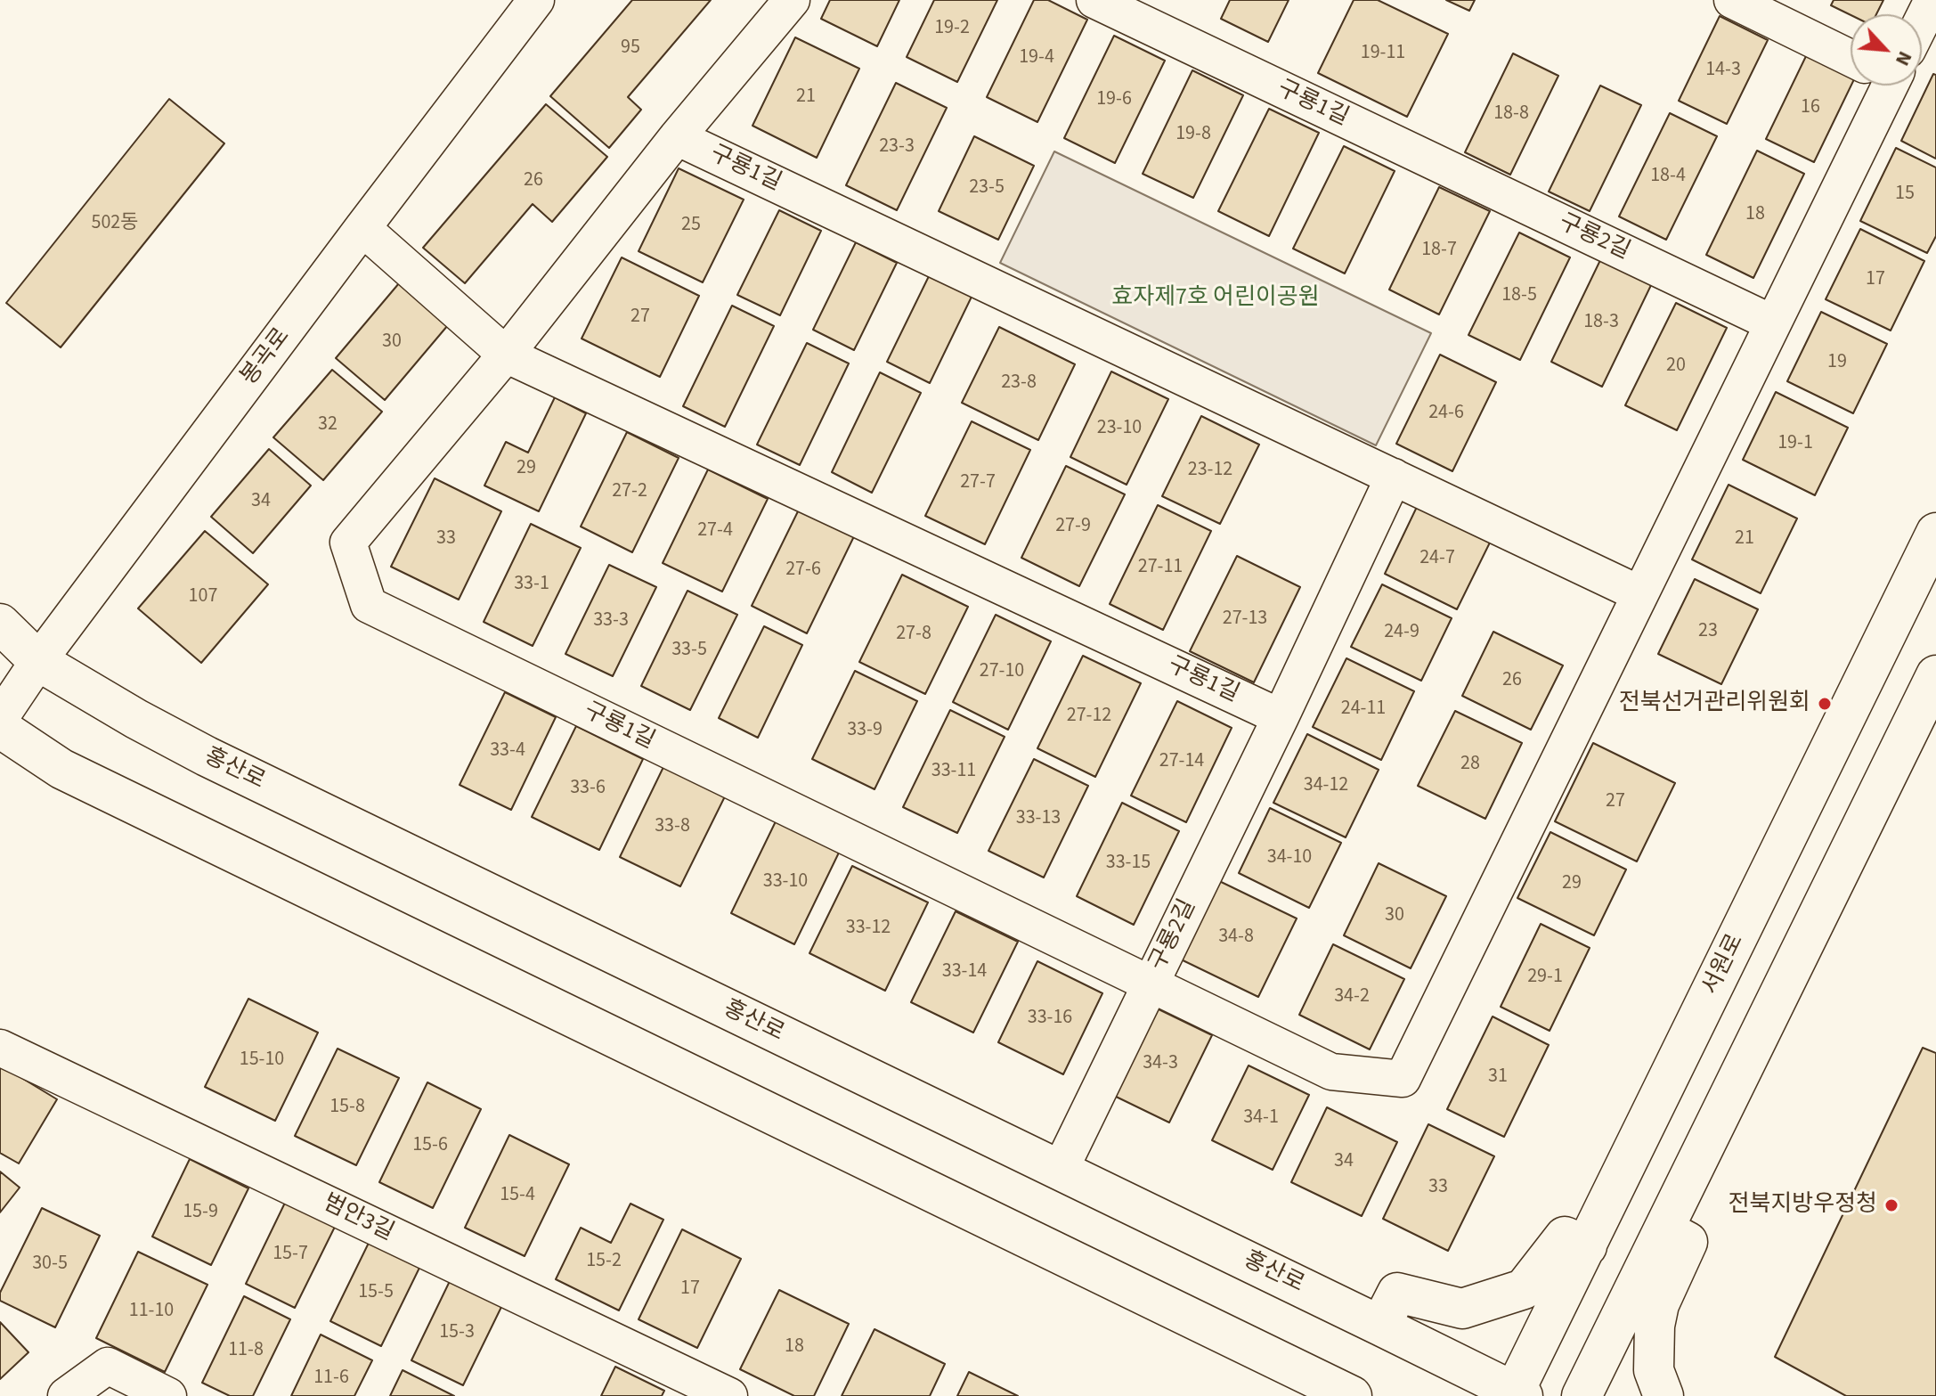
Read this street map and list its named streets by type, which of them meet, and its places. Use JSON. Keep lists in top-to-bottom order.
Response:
{
  "streets": {
    "street": [
      "구룡1길",
      "구룡2길",
      "봉곡로",
      "홍산로",
      "서원로",
      "범안3길"
    ]
  },
  "crossings": [
    ["구룡1길", "구룡2길"],
    ["구룡1길", "봉곡로"],
    ["봉곡로", "홍산로"],
    ["홍산로", "서원로"]
  ],
  "parks": ["효자제7호 어린이공원"],
  "places": ["전북선거관리위원회", "전북지방우정청"],
  "house_numbers": [
    "19-2",
    "95",
    "19-11",
    "19-4",
    "14-3",
    "21",
    "19-6",
    "16",
    "18-8",
    "19-8",
    "23-3",
    "18-4",
    "26",
    "23-5",
    "15",
    "18",
    "502동",
    "25",
    "18-7",
    "17",
    "18-5",
    "27",
    "18-3",
    "30",
    "19",
    "20",
    "23-8",
    "24-6",
    "32",
    "23-10",
    "19-1",
    "29",
    "23-12",
    "27-7",
    "27-2",
    "34",
    "27-9",
    "27-4",
    "33",
    "21",
    "24-7",
    "27-11",
    "27-6",
    "33-1",
    "107",
    "27-13",
    "33-3",
    "23",
    "24-9",
    "27-8",
    "33-5",
    "27-10",
    "26",
    "24-11",
    "27-12",
    "33-9",
    "33-4",
    "27-14",
    "28",
    "33-11",
    "34-12",
    "33-6",
    "27",
    "33-13",
    "33-8",
    "34-10",
    "33-15",
    "33-10",
    "29",
    "30",
    "33-12",
    "34-8",
    "33-14",
    "29-1",
    "34-2",
    "33-16",
    "15-10",
    "34-3",
    "31",
    "15-8",
    "34-1",
    "15-6",
    "34",
    "33",
    "15-4",
    "15-9",
    "15-7",
    "15-2",
    "30-5",
    "17",
    "15-5",
    "11-10",
    "15-3",
    "18",
    "11-8",
    "11-6"
  ],
  "north": "bottom right"
}
